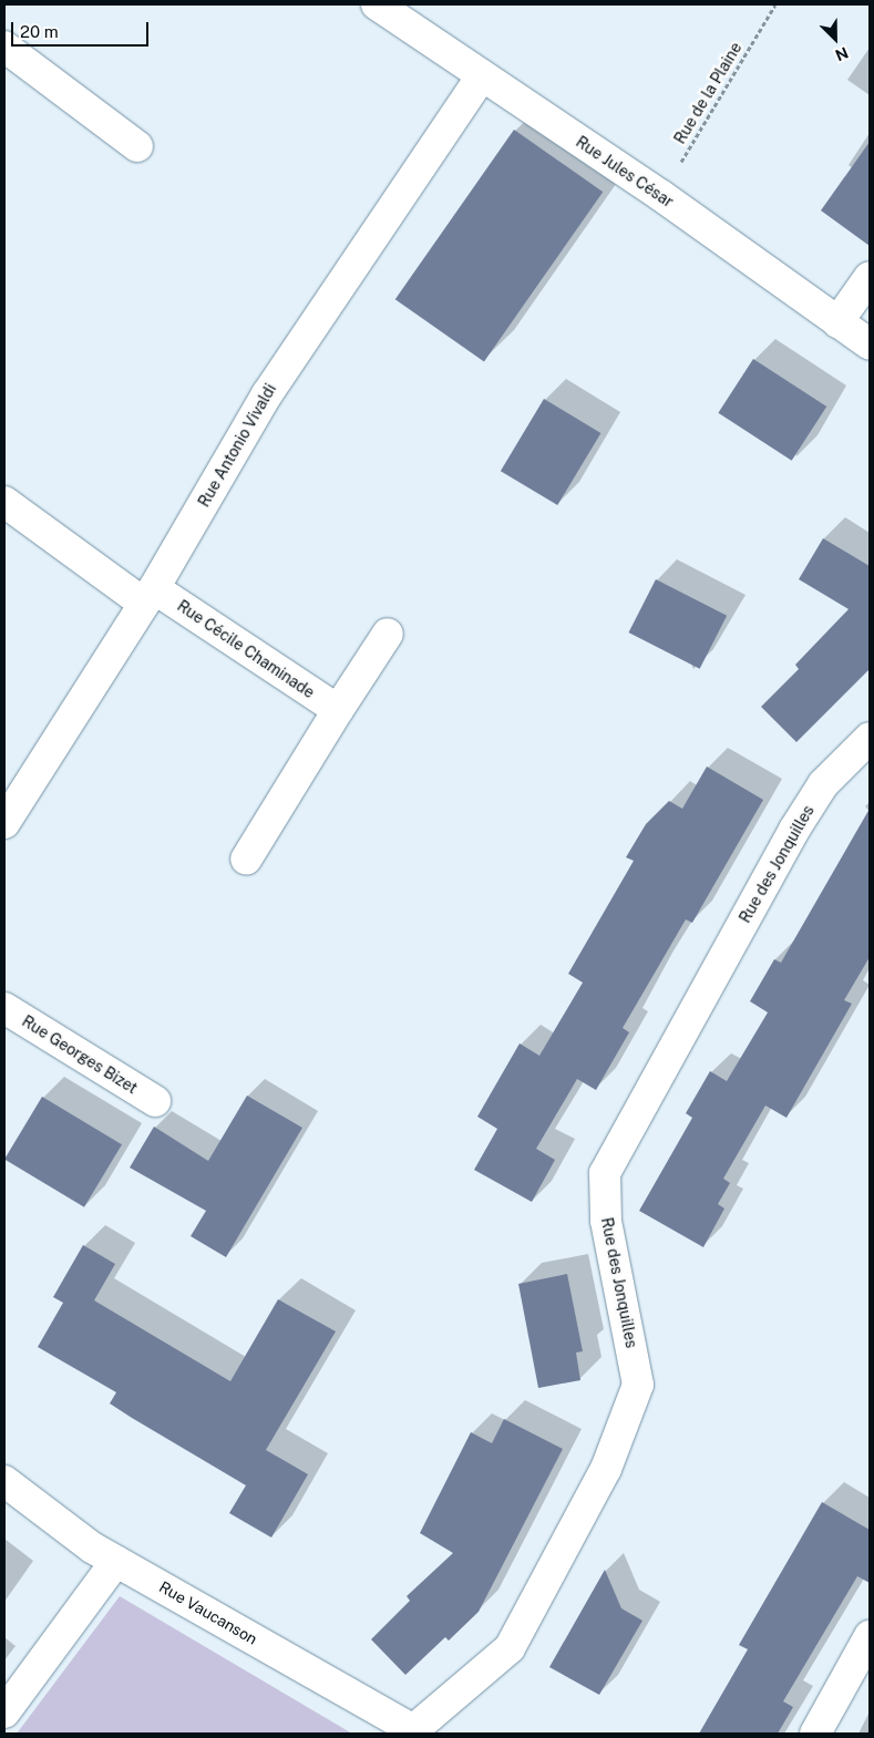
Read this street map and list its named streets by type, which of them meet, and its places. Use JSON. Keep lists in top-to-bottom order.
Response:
{
  "streets": {
    "street": [
      "Rue Jules César",
      "Rue Antonio Vivaldi",
      "Rue Cécile Chaminade",
      "Rue des Jonquilles",
      "Rue Georges Bizet",
      "Rue Vaucanson"
    ],
    "path": ["Rue de la Plaine"]
  },
  "crossings": [
    ["Rue de la Plaine", "Rue Jules César"],
    ["Rue Jules César", "Rue Antonio Vivaldi"],
    ["Rue Antonio Vivaldi", "Rue Cécile Chaminade"],
    ["Rue des Jonquilles", "Rue Vaucanson"]
  ],
  "scale_bar": "20 m",
  "north": "bottom right"
}
